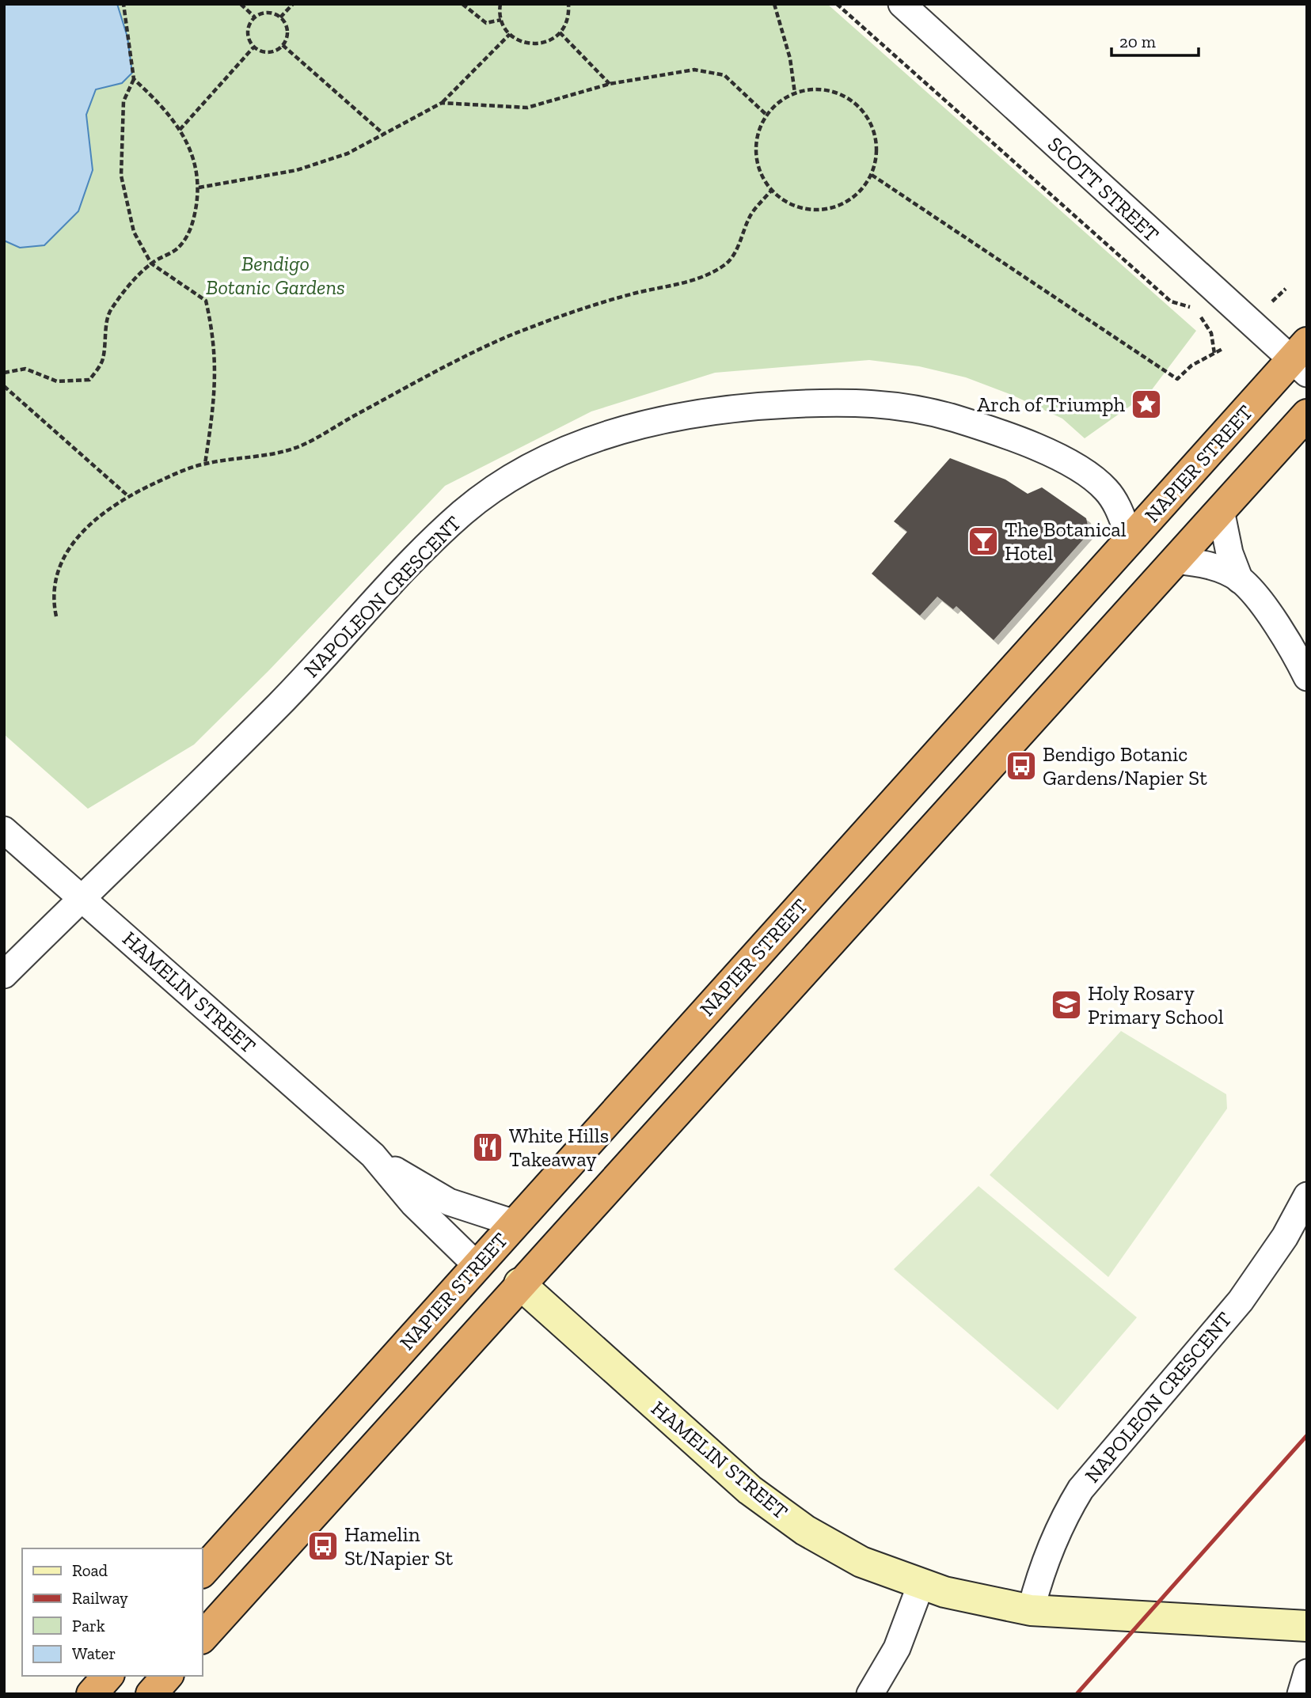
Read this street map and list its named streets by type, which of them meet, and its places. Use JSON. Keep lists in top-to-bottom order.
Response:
{
  "streets": {
    "highway": ["NAPIER STREET", "HAMELIN STREET"],
    "street": ["SCOTT STREET", "NAPOLEON CRESCENT"]
  },
  "crossings": [
    ["SCOTT STREET", "NAPIER STREET"],
    ["NAPIER STREET", "NAPOLEON CRESCENT"],
    ["NAPIER STREET", "HAMELIN STREET"],
    ["NAPOLEON CRESCENT", "HAMELIN STREET"]
  ],
  "parks": ["Bendigo Botanic Gardens"],
  "places": {
    "place": ["Arch of Triumph"],
    "bar": ["The Botanical Hotel"],
    "bus stop": ["Bendigo Botanic Gardens/Napier St", "Hamelin St/Napier St"],
    "school or university": ["Holy Rosary Primary School"],
    "restaurant": ["White Hills Takeaway"]
  },
  "legend": [
    "Road",
    "Railway",
    "Park",
    "Water"
  ],
  "scale_bar": "20 m"
}
